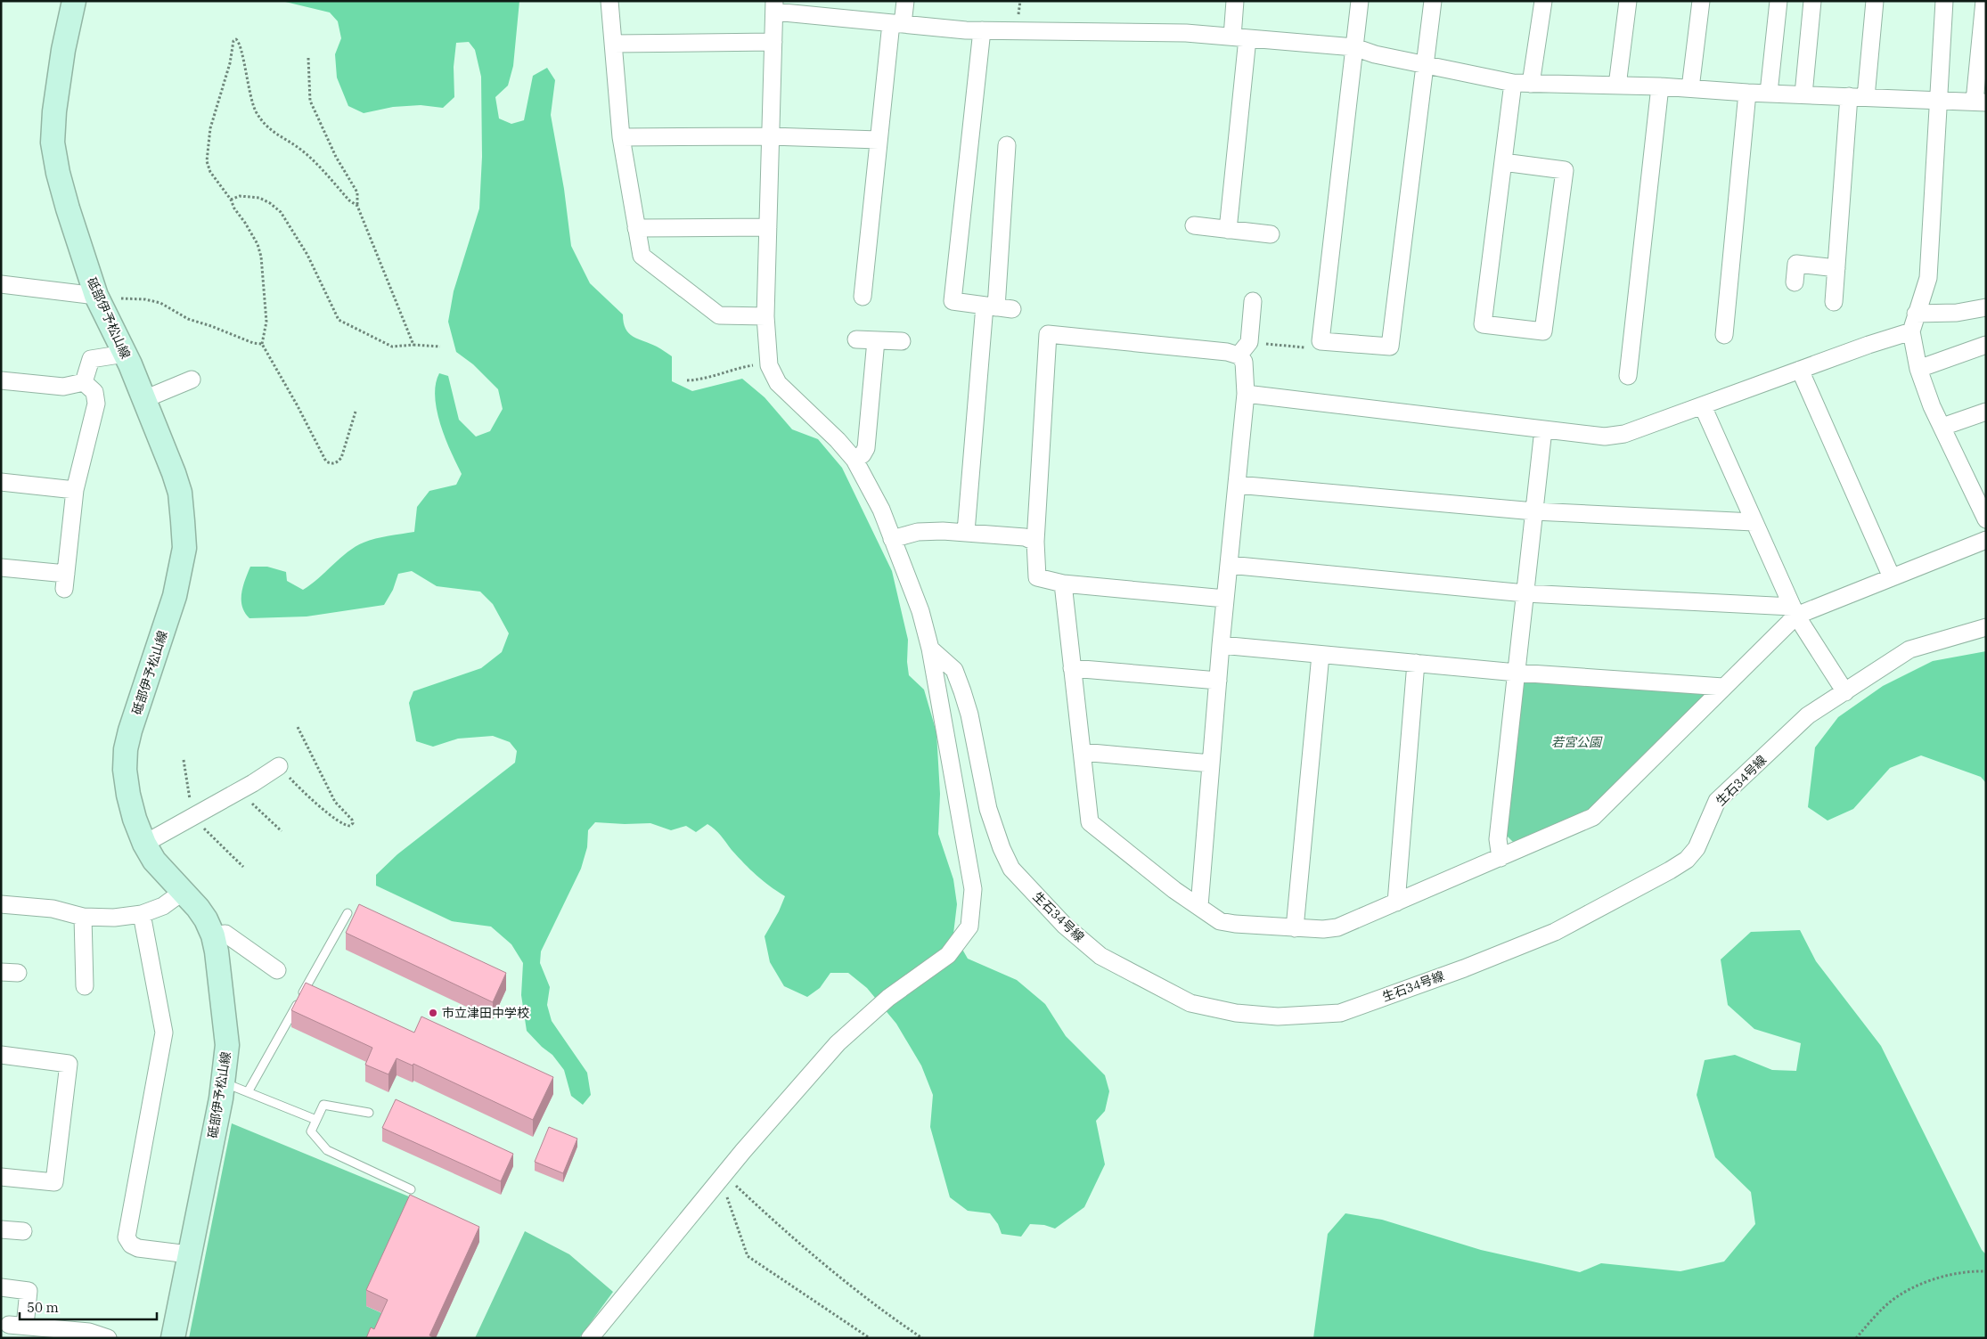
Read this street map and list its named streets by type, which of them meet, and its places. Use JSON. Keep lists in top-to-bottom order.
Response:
{
  "streets": {
    "main road": ["砥部伊予松山線"],
    "street": ["生石34号線"]
  },
  "parks": ["若宮公園"],
  "places": ["市立津田中学校"],
  "scale_bar": "50 m"
}
